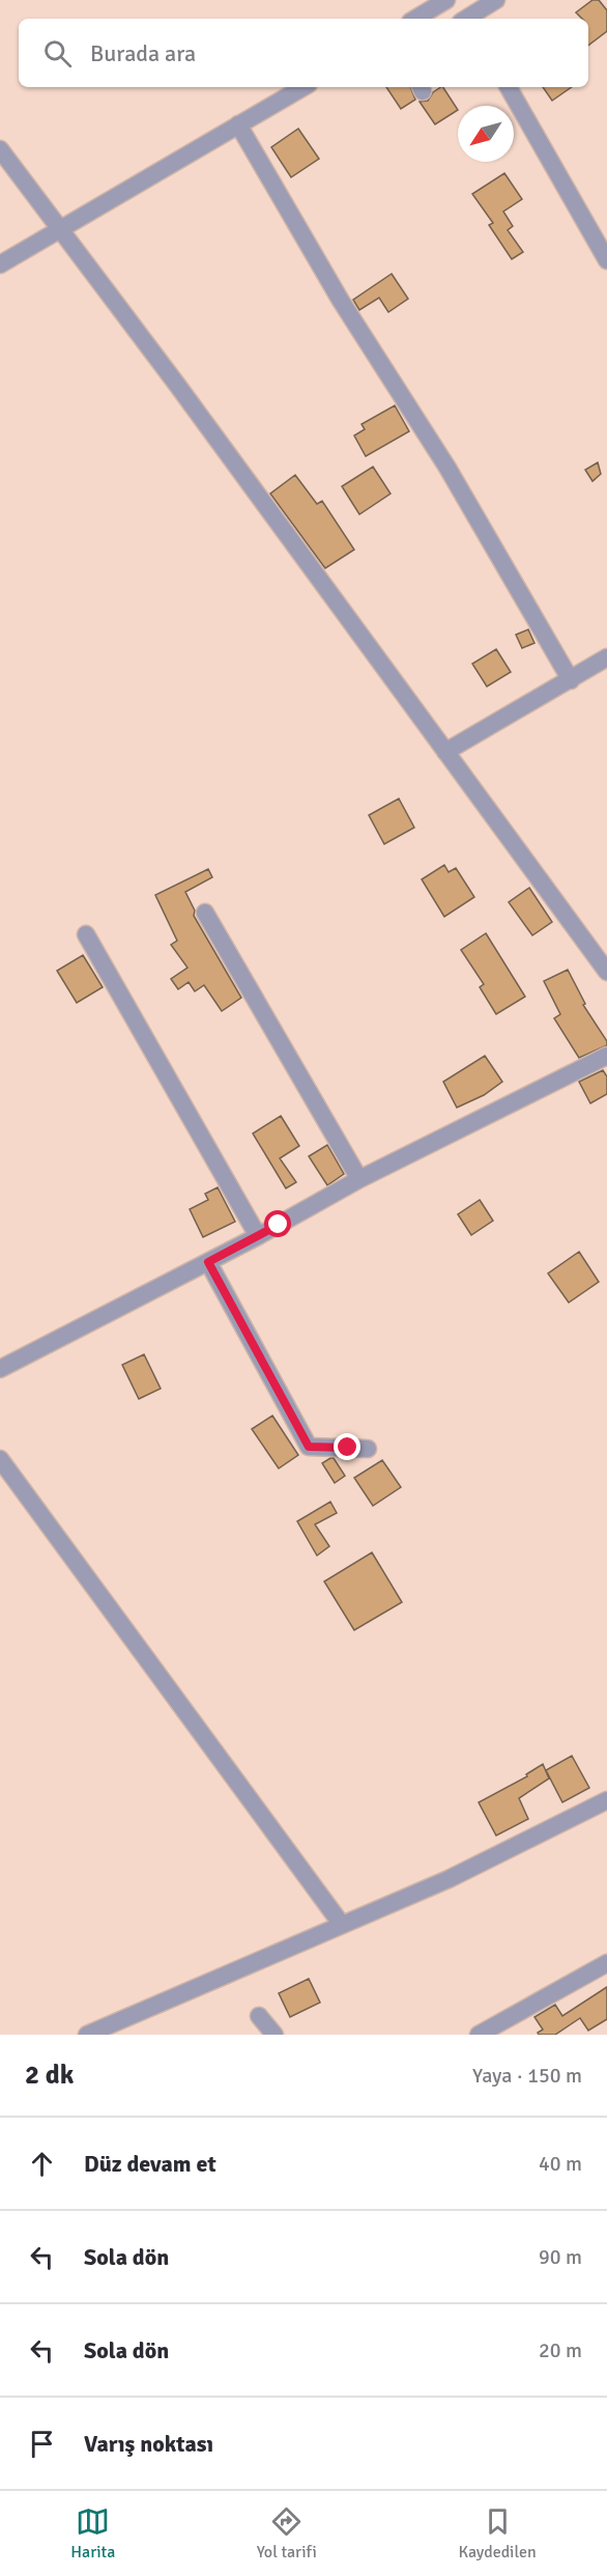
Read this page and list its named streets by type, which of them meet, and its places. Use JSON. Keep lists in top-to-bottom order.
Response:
{
  "north": "bottom left",
  "page": {
    "search": "Burada ara",
    "heading": ["2 dk", "Yaya · 150 m"],
    "list": [
      ["Düz devam et", "40 m"],
      ["Sola dön", "90 m"],
      ["Sola dön", "20 m"],
      "Varış noktası"
    ],
    "nav": ["Harita", "Yol tarifi", "Kaydedilen"]
  }
}
